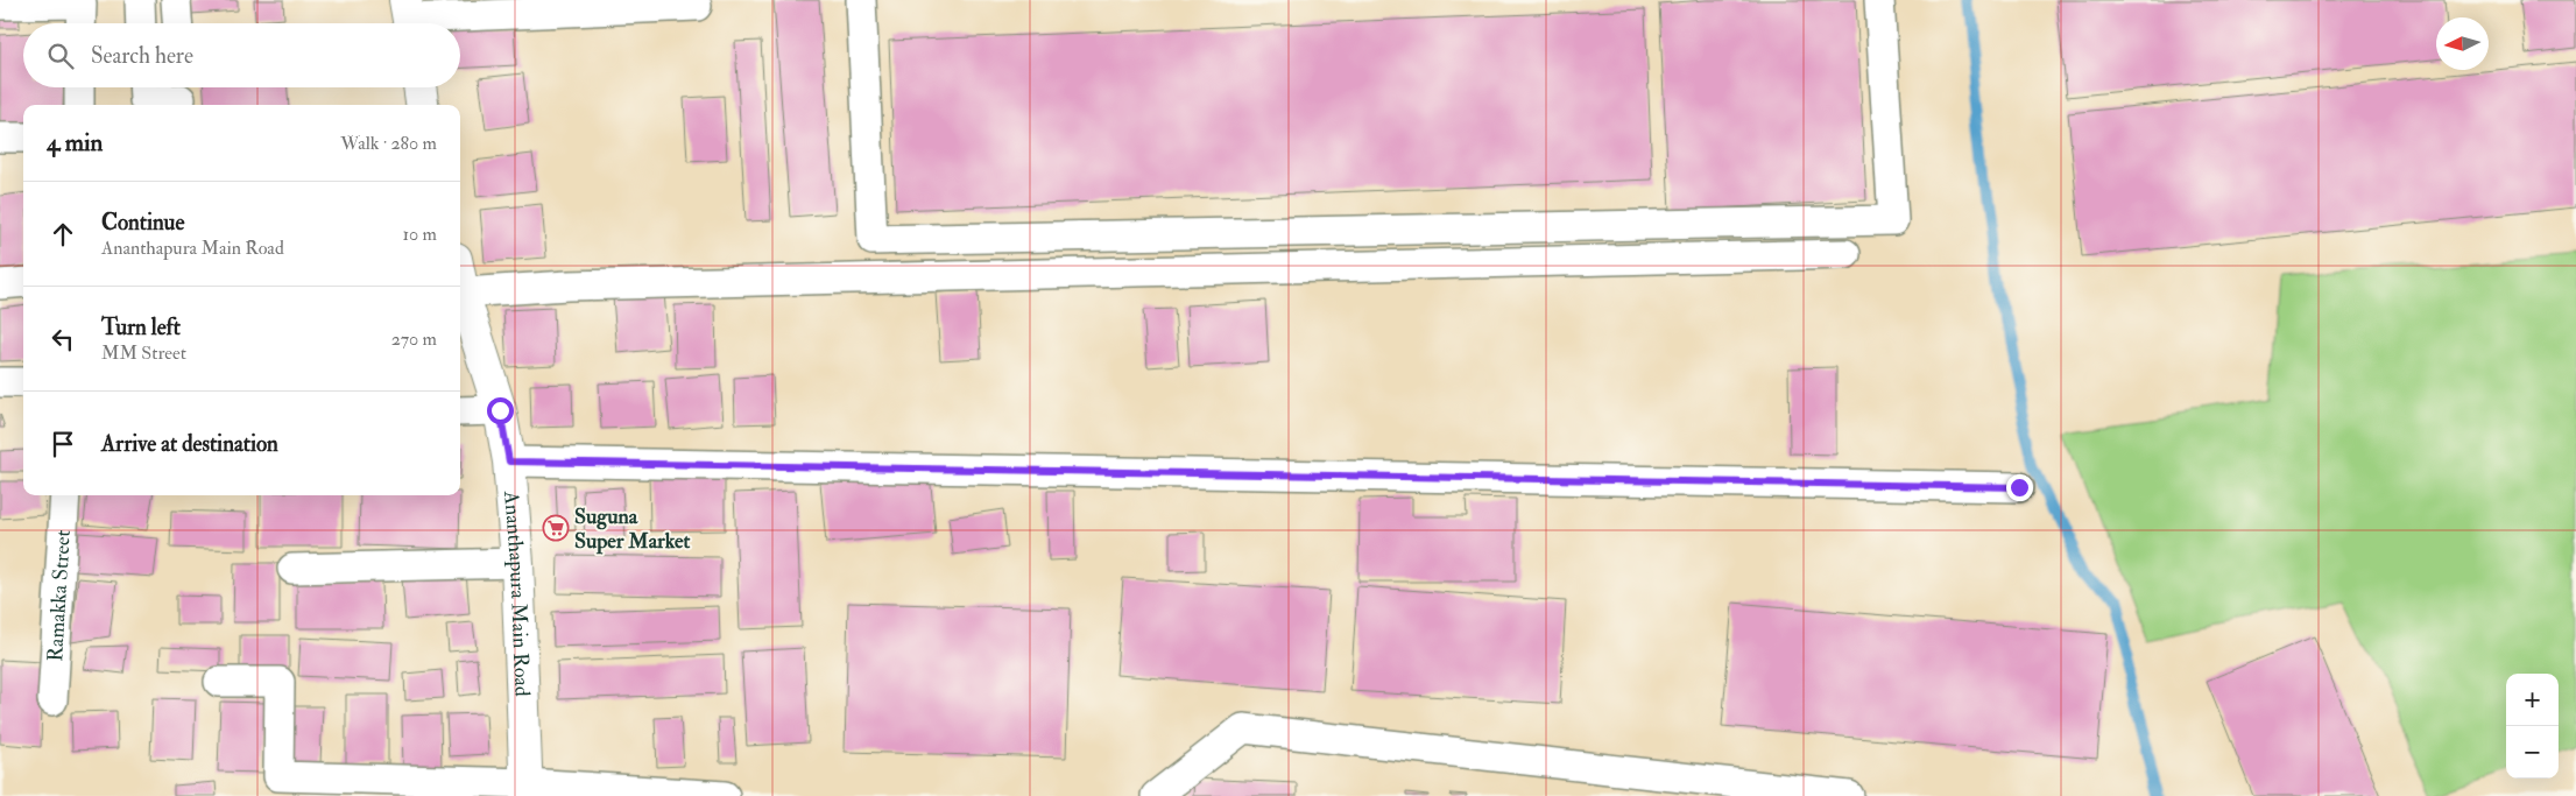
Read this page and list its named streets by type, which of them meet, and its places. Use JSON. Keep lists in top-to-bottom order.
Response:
{
  "streets": {
    "street": ["Ananthapura Main Road", "Ramakka Street"]
  },
  "places": {
    "supermarket": ["Suguna Super Market"]
  },
  "north": "left",
  "page": {
    "search": "Search here",
    "heading": ["4 min", "Walk · 280 m"],
    "list": [
      ["Continue", "Ananthapura Main Road", "10 m"],
      ["Turn left", "MM Street", "270 m"],
      "Arrive at destination"
    ],
    "map_buttons": ["+", "−"]
  }
}
